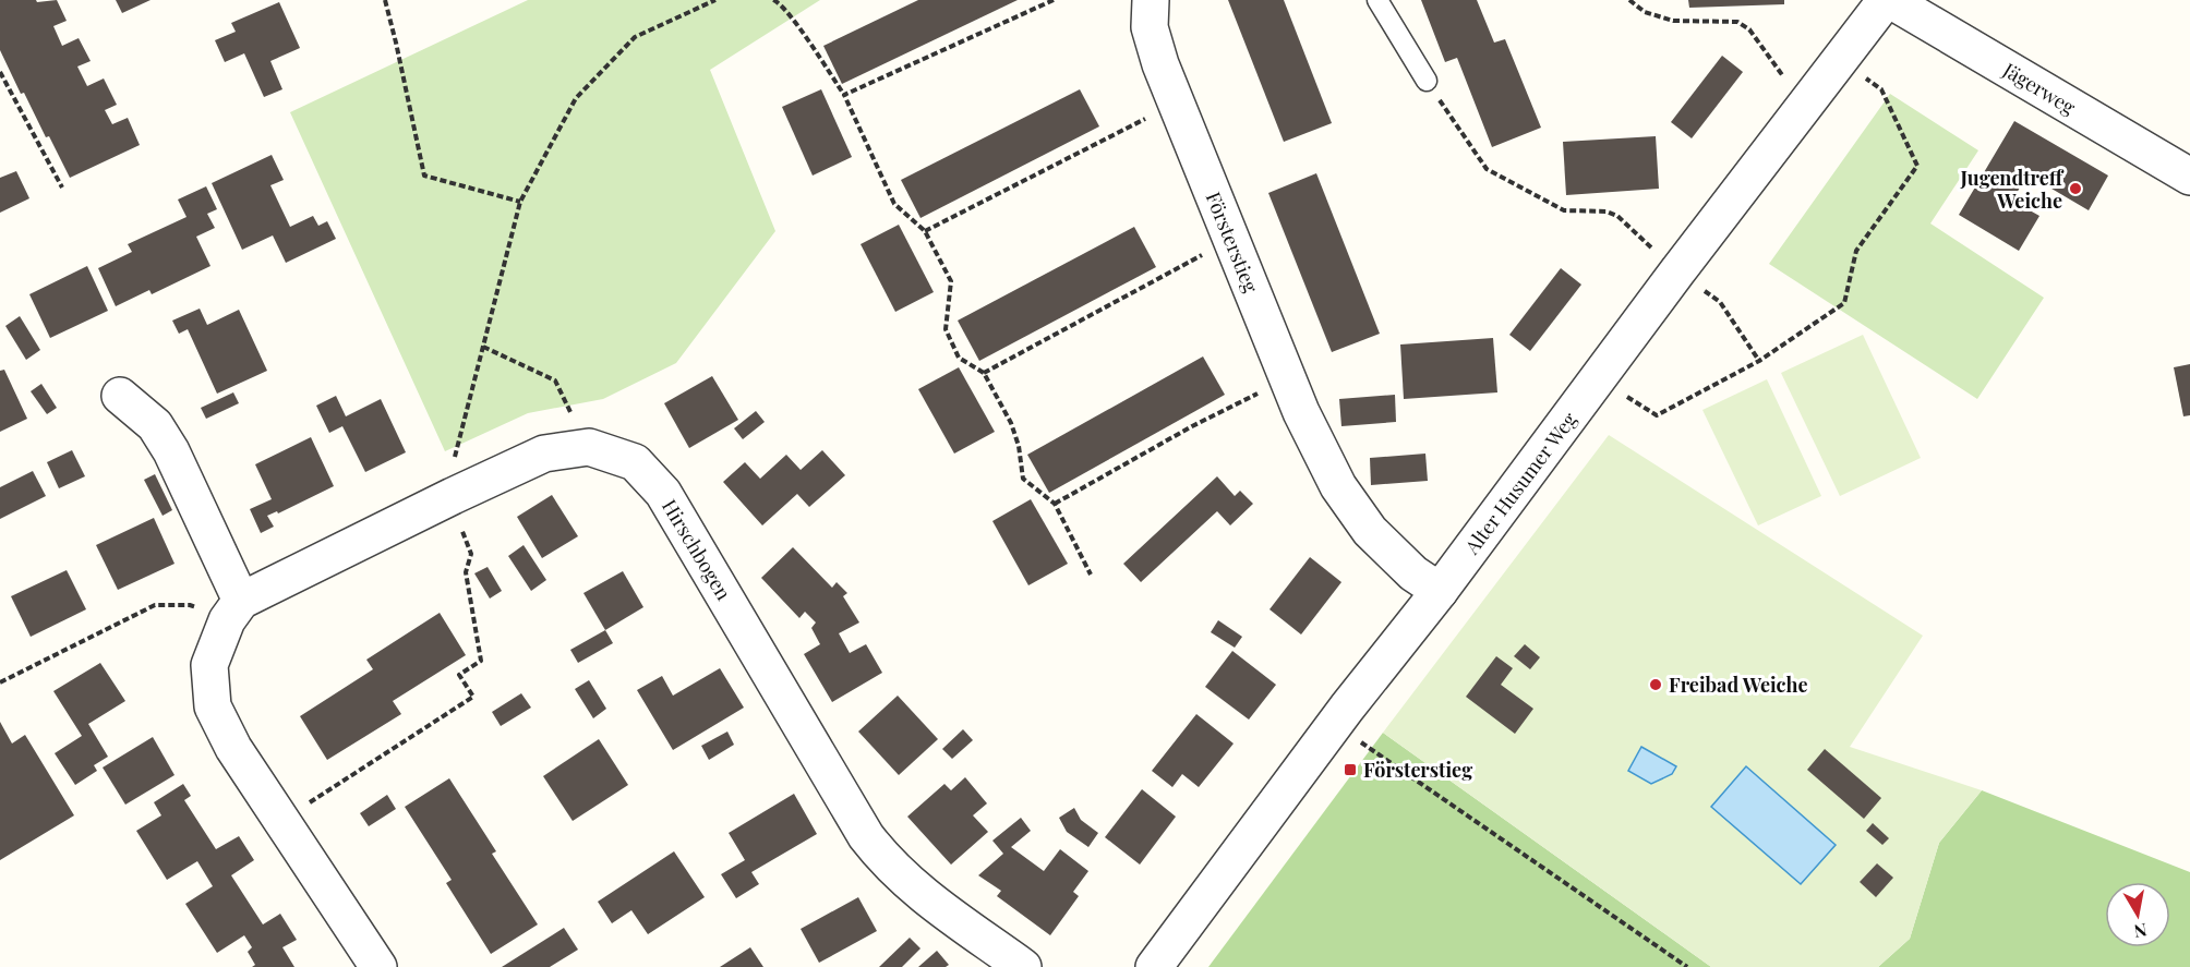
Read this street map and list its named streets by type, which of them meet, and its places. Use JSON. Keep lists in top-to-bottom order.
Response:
{
  "streets": {
    "street": [
      "Jägerweg",
      "Försterstieg",
      "Alter Husumer Weg",
      "Hirschbogen"
    ]
  },
  "crossings": [
    ["Jägerweg", "Alter Husumer Weg"],
    ["Försterstieg", "Alter Husumer Weg"]
  ],
  "places": {
    "other": ["Jugendtreff Weiche", "Freibad Weiche"],
    "transit": ["Försterstieg"]
  },
  "north": "bottom"
}
